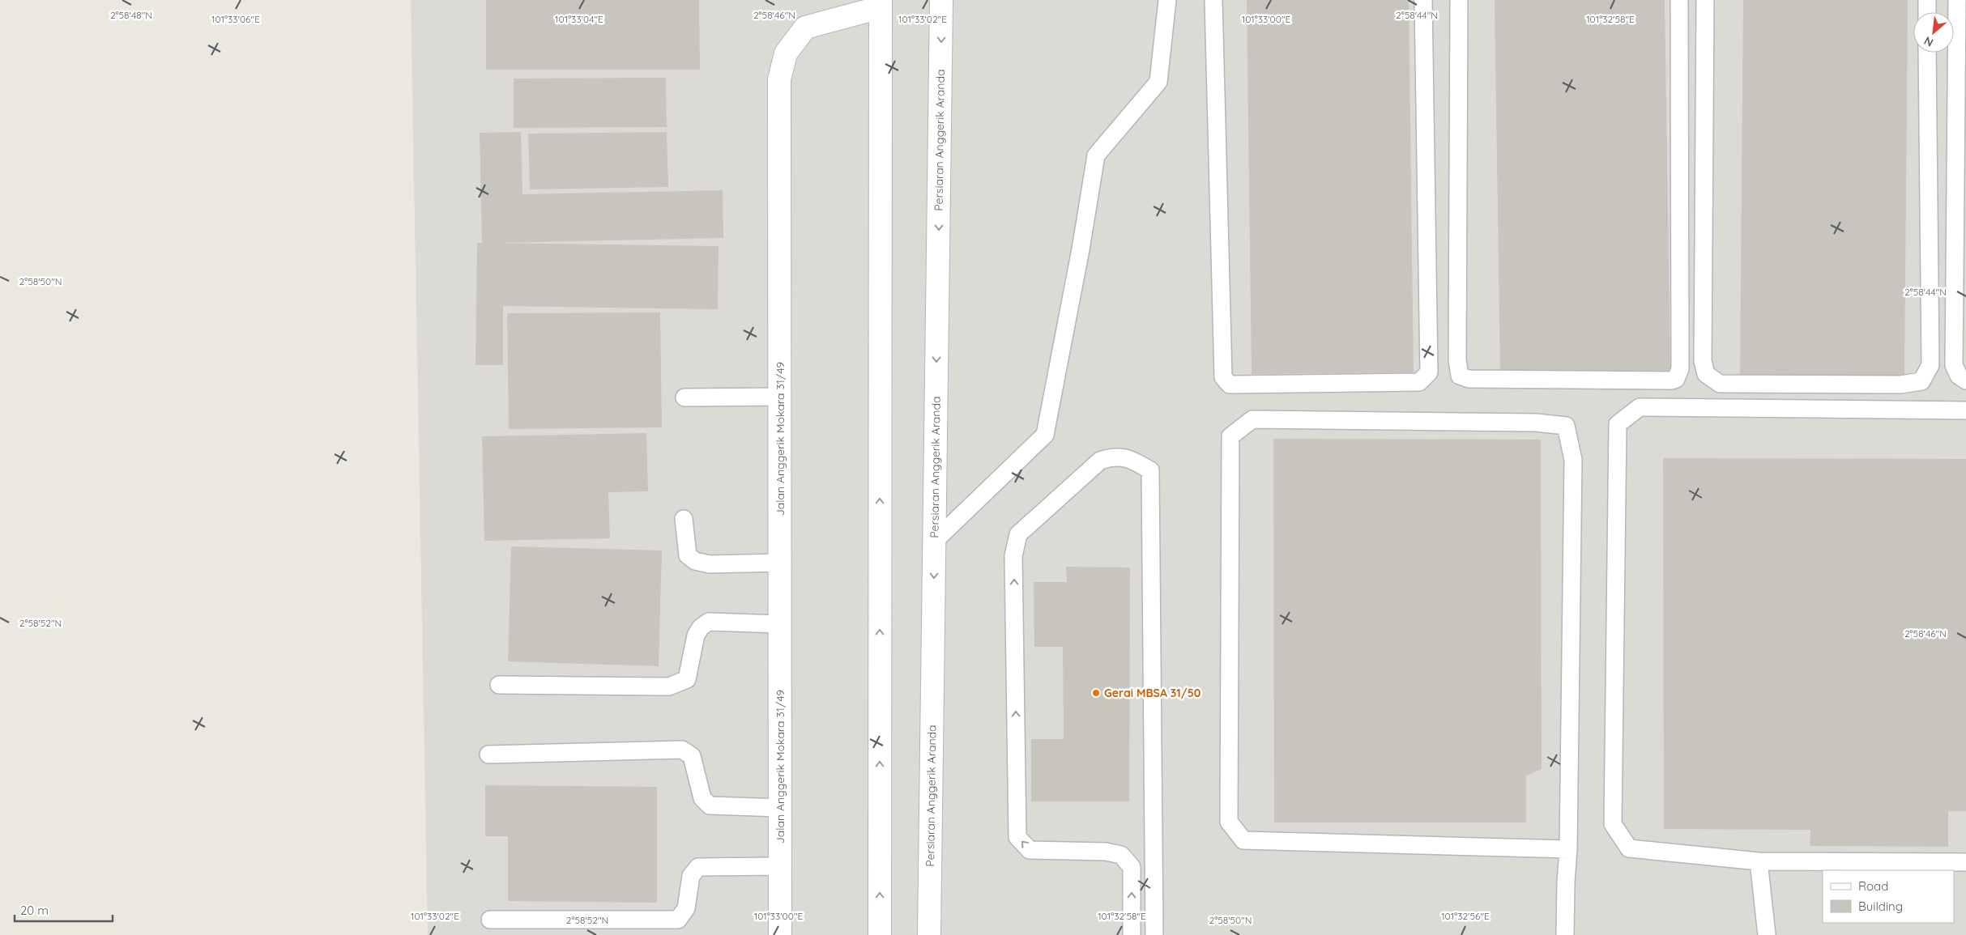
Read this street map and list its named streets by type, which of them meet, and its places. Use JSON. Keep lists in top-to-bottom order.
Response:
{
  "streets": {
    "street": ["Persiaran Anggerik Aranda", "Jalan Anggerik Mokara 31/49"]
  },
  "places": ["Gerai MBSA 31/50"],
  "legend": ["Road", "Building"],
  "scale_bar": "20 m",
  "north": "bottom left",
  "coordinates": [
    "2°58'48\"N",
    "2°58'46\"N",
    "2°58'44\"N",
    "101°33'06\"E",
    "101°33'04\"E",
    "101°33'02\"E",
    "101°33'00\"E",
    "101°32'58\"E",
    "2°58'50\"N",
    "2°58'52\"N",
    "101°32'56\"E"
  ]
}
